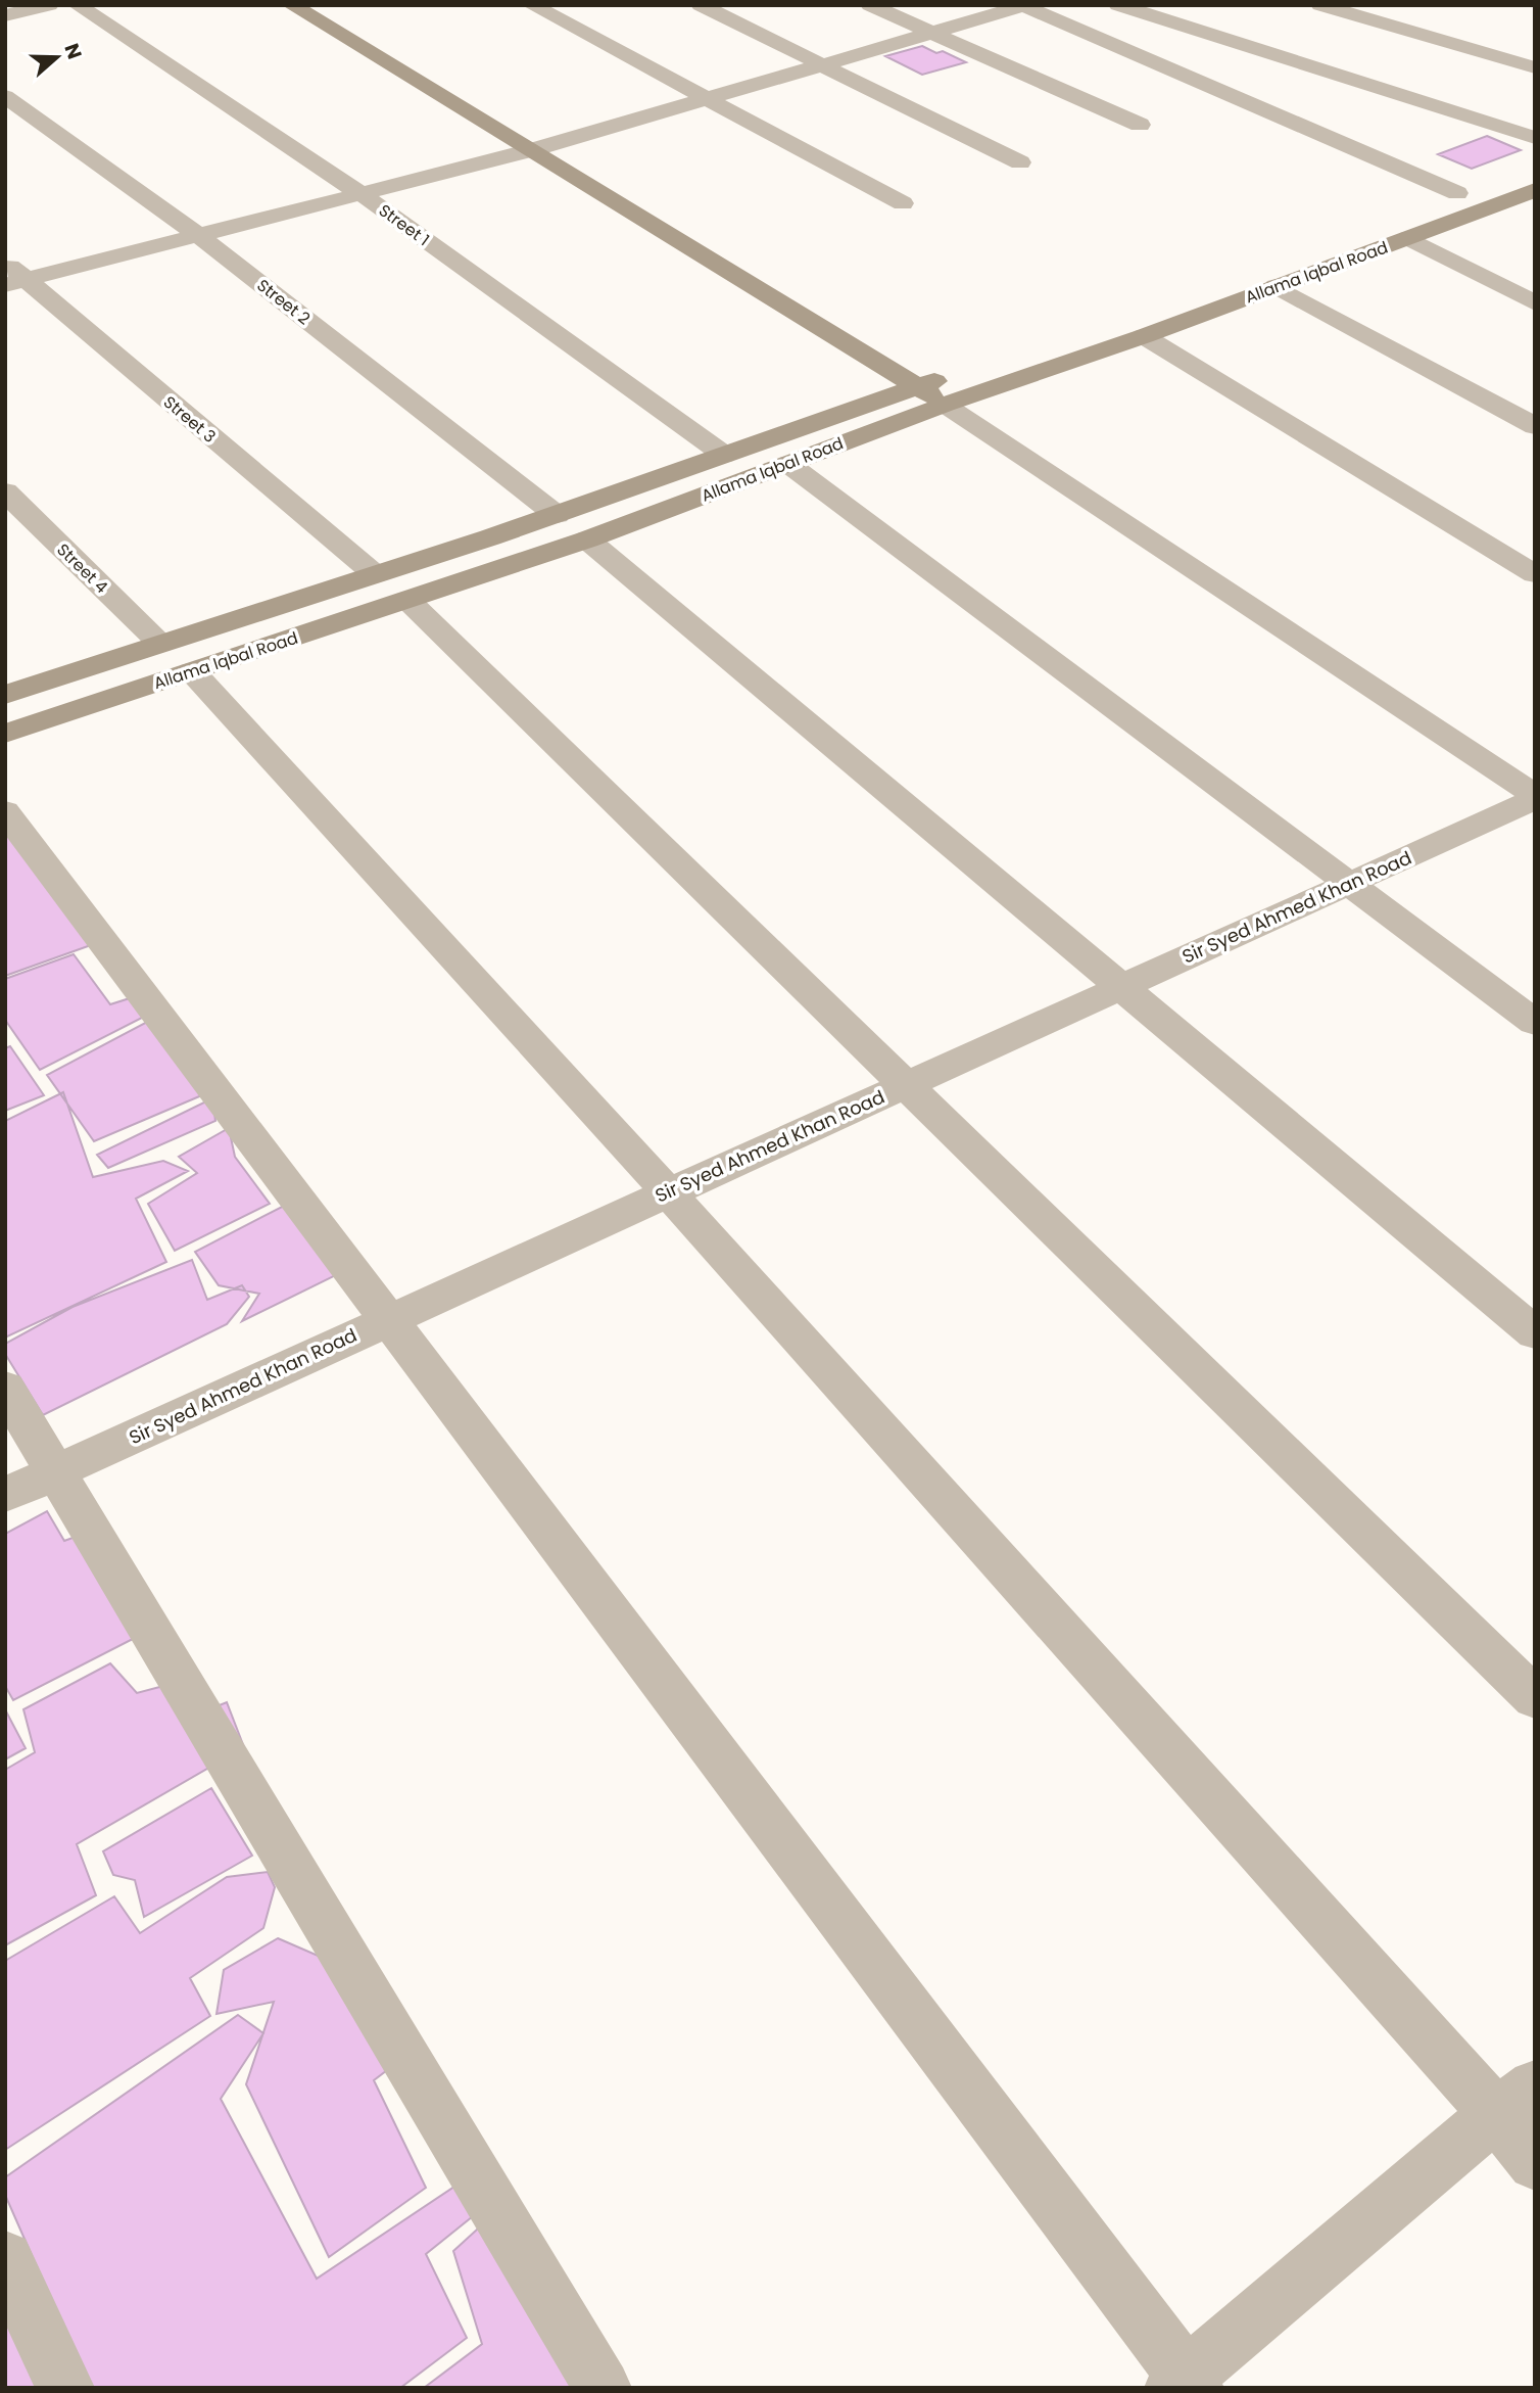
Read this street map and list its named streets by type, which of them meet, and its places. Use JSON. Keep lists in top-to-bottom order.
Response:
{
  "streets": {
    "street": [
      "Street 1",
      "Allama Iqbal Road",
      "Street 2",
      "Street 3",
      "Street 4",
      "Sir Syed Ahmed Khan Road"
    ]
  },
  "crossings": [
    ["Street 1", "Allama Iqbal Road"],
    ["Allama Iqbal Road", "Street 2"],
    ["Allama Iqbal Road", "Street 3"],
    ["Allama Iqbal Road", "Street 4"]
  ],
  "north": "right"
}
